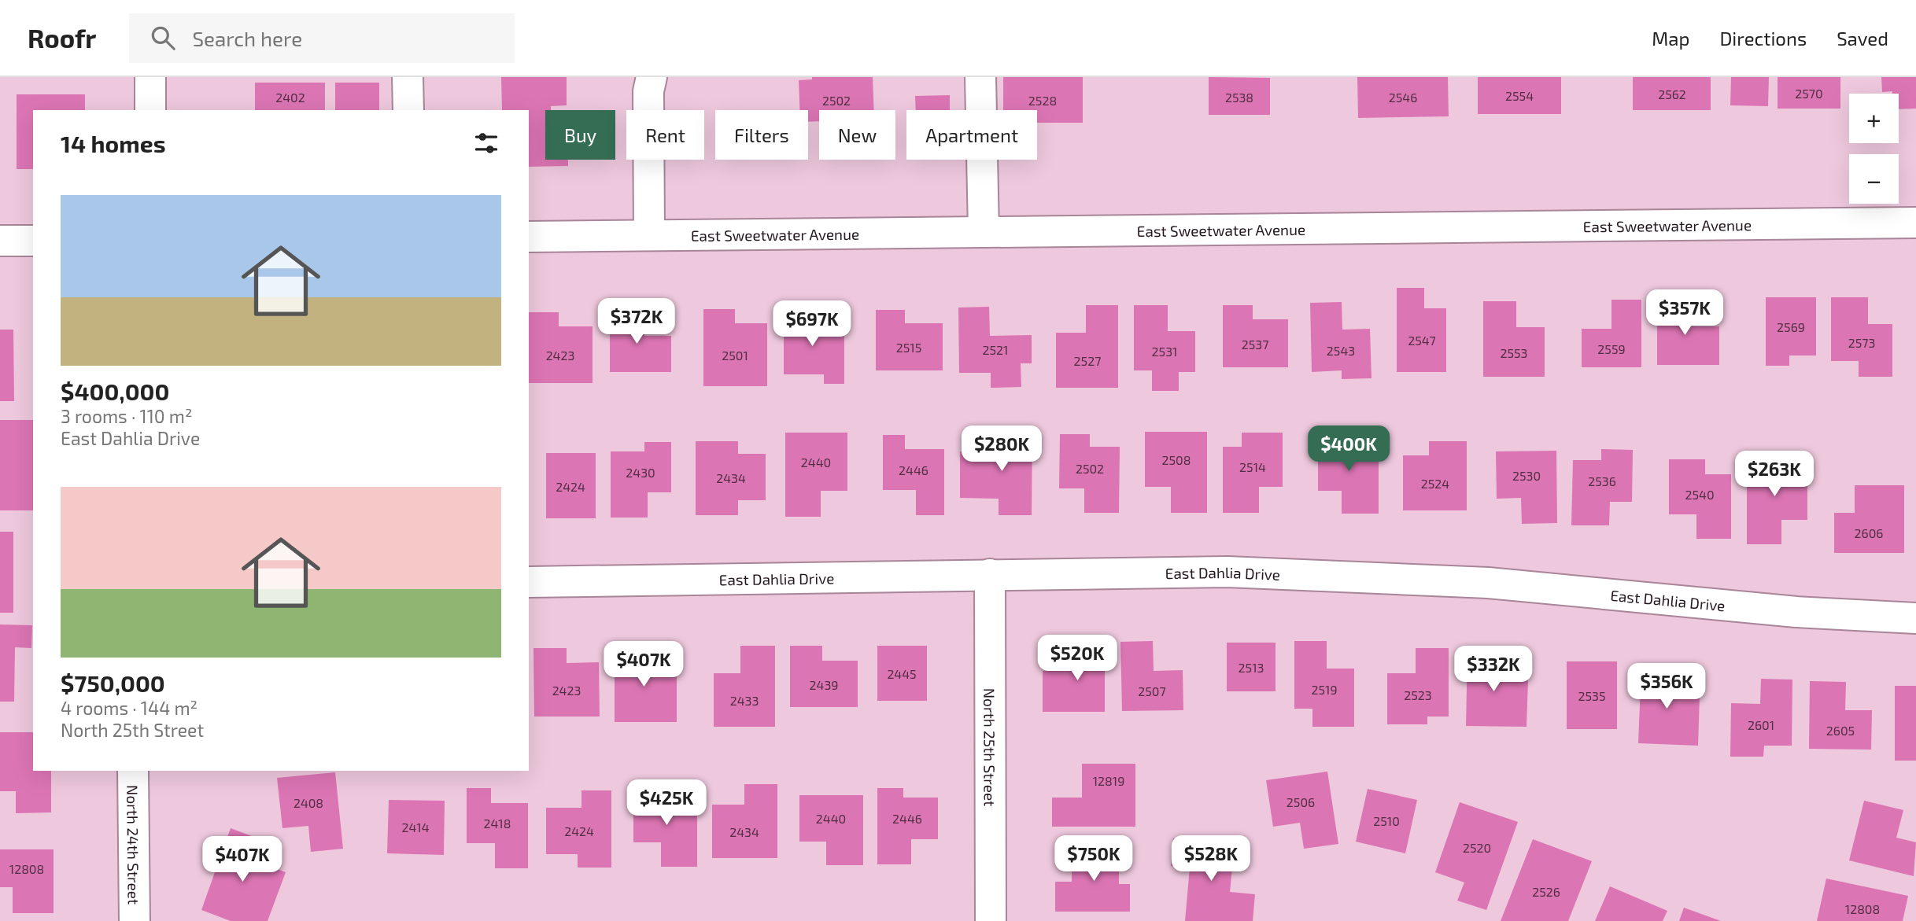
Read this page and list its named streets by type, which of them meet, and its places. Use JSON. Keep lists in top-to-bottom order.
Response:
{
  "streets": {
    "street": [
      "East Sweetwater Avenue",
      "East Dahlia Drive",
      "North 25th Street",
      "North 24th Street"
    ]
  },
  "crossings": [
    ["East Dahlia Drive", "North 25th Street"]
  ],
  "house_numbers": [
    "2570",
    "2562",
    "2554",
    "2402",
    "2538",
    "2546",
    "2502",
    "2528",
    "2569",
    "2547",
    "2573",
    "2537",
    "2515",
    "2559",
    "2521",
    "2543",
    "2531",
    "2553",
    "2423",
    "2501",
    "2527",
    "2508",
    "2440",
    "2514",
    "2502",
    "2446",
    "2430",
    "2530",
    "2434",
    "2536",
    "2524",
    "2424",
    "2540",
    "2606",
    "2513",
    "2445",
    "2439",
    "2519",
    "2423",
    "2507",
    "2523",
    "2535",
    "2433",
    "2601",
    "2605",
    "12819",
    "2506",
    "2408",
    "2440",
    "2446",
    "2510",
    "2418",
    "2414",
    "2424",
    "2434",
    "2520",
    "12808",
    "2526",
    "12808"
  ],
  "page": {
    "header": "Roofr",
    "search": "Search here",
    "nav": ["Map", "Directions", "Saved"],
    "map_buttons": ["+", "−"],
    "chip": [
      "Buy",
      "Rent",
      "Filters",
      "New",
      "Apartment"
    ],
    "heading": "14 homes",
    "list": [
      {
        "name": "$400,000",
        "note": "3 rooms · 110 m² · East Dahlia Drive"
      },
      {
        "name": "$750,000",
        "note": "4 rooms · 144 m² · North 25th Street"
      }
    ],
    "price": [
      "$357K",
      "$372K",
      "$697K",
      "$280K",
      "$400K",
      "$263K",
      "$520K",
      "$407K",
      "$332K",
      "$356K",
      "$425K",
      "$750K",
      "$528K",
      "$407K"
    ]
  }
}
